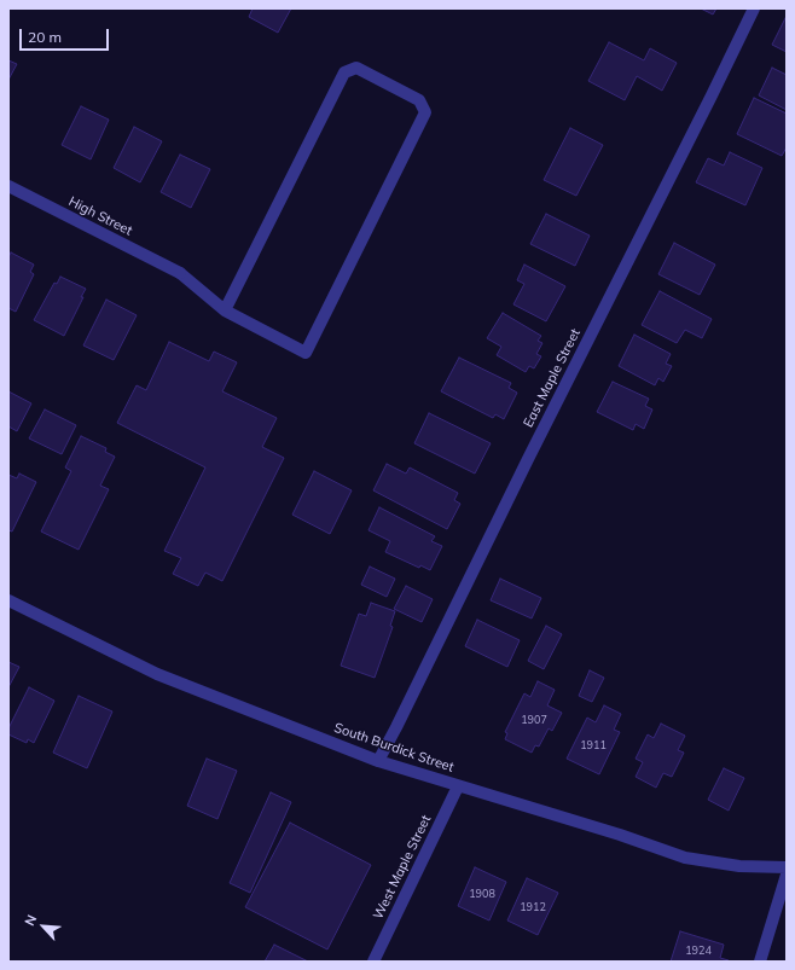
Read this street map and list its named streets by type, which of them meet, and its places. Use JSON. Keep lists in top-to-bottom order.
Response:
{
  "streets": {
    "street": [
      "High Street",
      "East Maple Street",
      "South Burdick Street",
      "West Maple Street"
    ]
  },
  "crossings": [
    ["East Maple Street", "South Burdick Street"],
    ["South Burdick Street", "West Maple Street"]
  ],
  "house_numbers": [
    "1907",
    "1911",
    "1908",
    "1912",
    "1924"
  ],
  "scale_bar": "20 m",
  "north": "top left"
}
